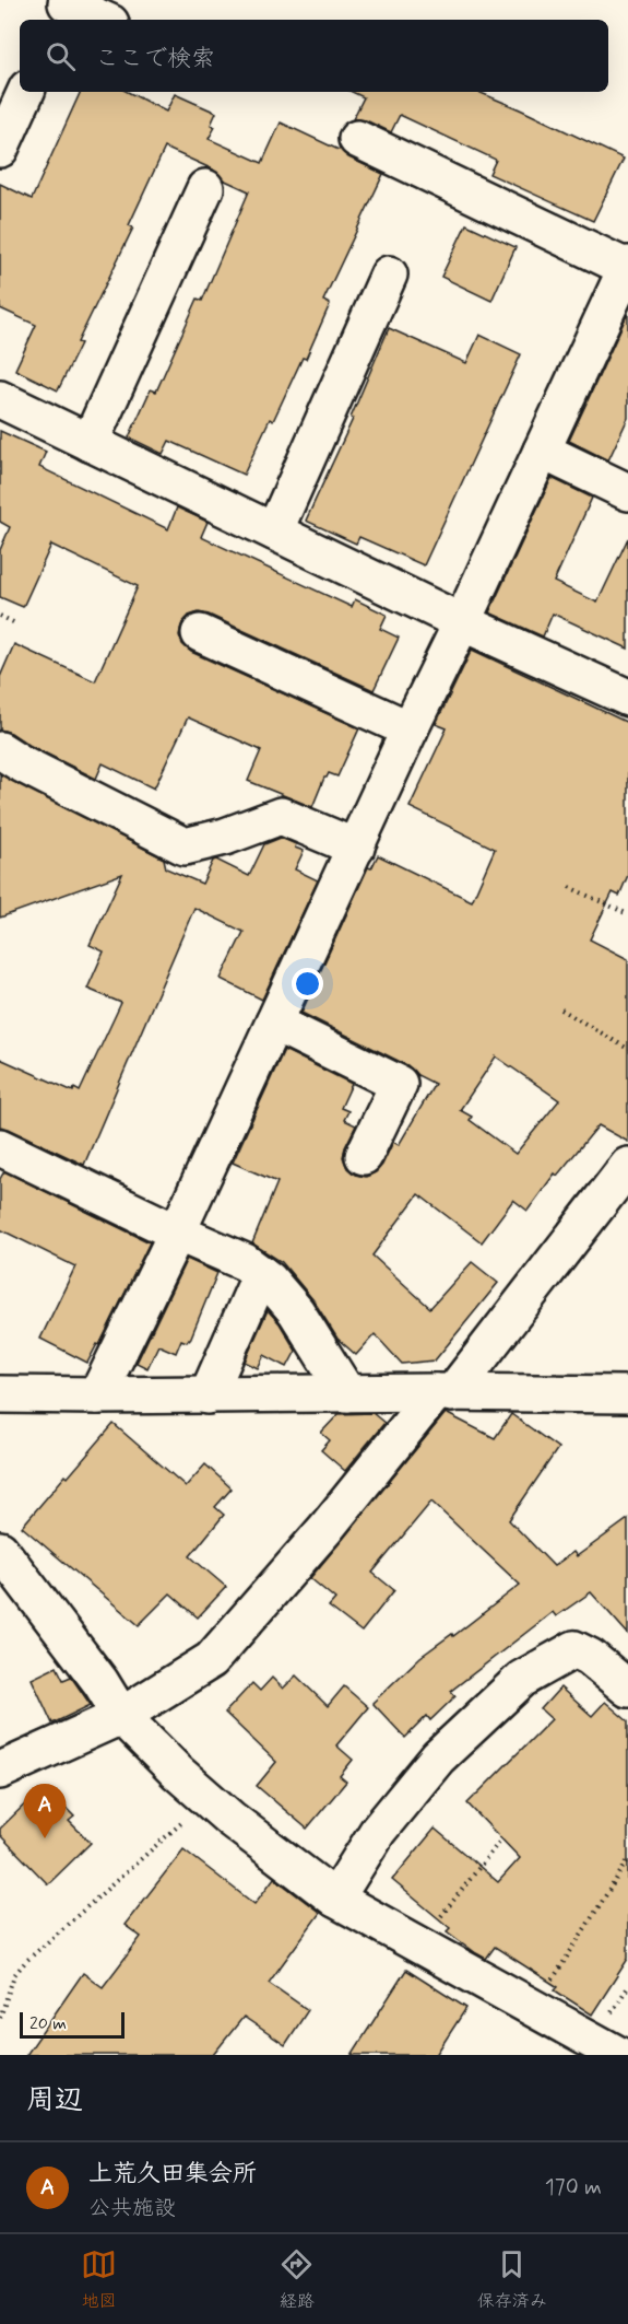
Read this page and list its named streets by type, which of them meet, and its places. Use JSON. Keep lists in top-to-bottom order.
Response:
{
  "scale_bar": "20 m",
  "page": {
    "search": "ここで検索",
    "pins": "A",
    "scale": "20 m",
    "heading": "周辺",
    "list": [
      {
        "mark": "A",
        "name": "上荒久田集会所",
        "note": "公共施設",
        "value": "170 m"
      }
    ],
    "nav": ["地図", "経路", "保存済み"]
  }
}
